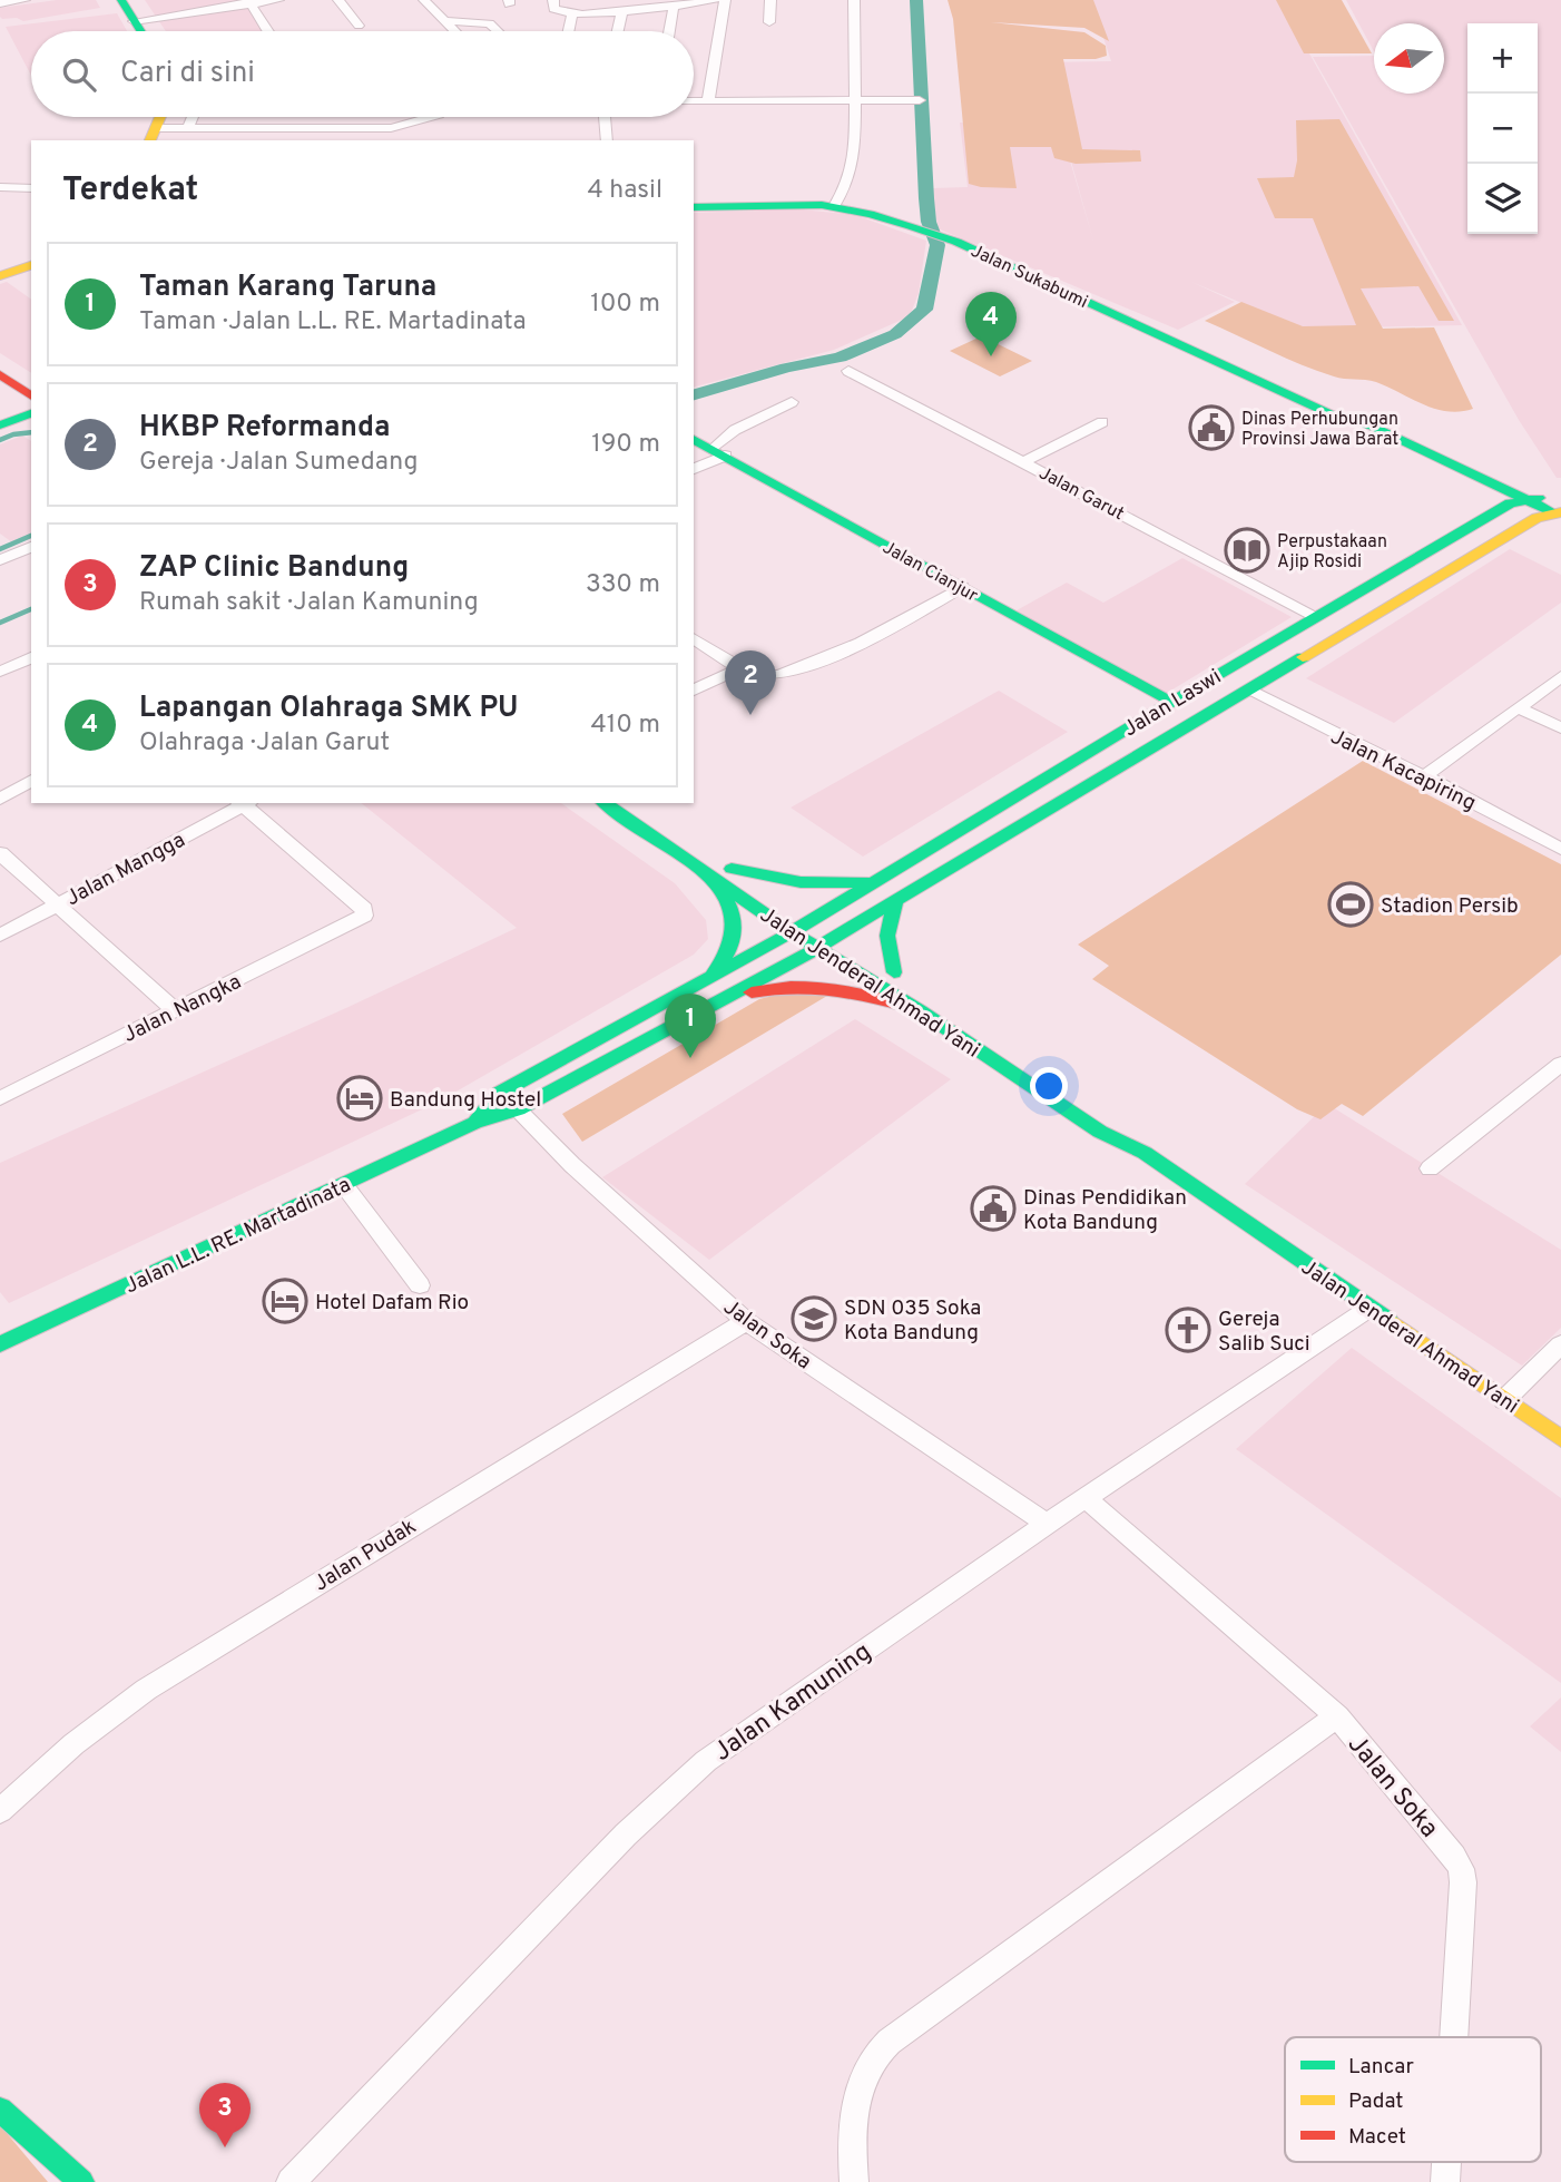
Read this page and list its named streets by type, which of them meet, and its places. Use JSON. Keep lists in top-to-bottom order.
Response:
{
  "streets": {
    "main road": [
      "Jalan Sukabumi",
      "Jalan Cianjur",
      "Jalan Laswi",
      "Jalan Jenderal Ahmad Yani",
      "Jalan L.L. RE. Martadinata"
    ],
    "street": [
      "Jalan Garut",
      "Jalan Kacapiring",
      "Jalan Mangga",
      "Jalan Nangka",
      "Jalan Soka",
      "Jalan Pudak",
      "Jalan Kamuning"
    ]
  },
  "crossings": [
    ["Jalan Sukabumi", "Jalan Laswi"],
    ["Jalan Garut", "Jalan Laswi"],
    ["Jalan Cianjur", "Jalan Laswi"],
    ["Jalan Laswi", "Jalan Kacapiring"],
    ["Jalan Laswi", "Jalan Jenderal Ahmad Yani"],
    ["Jalan Laswi", "Jalan L.L. RE. Martadinata"],
    ["Jalan Jenderal Ahmad Yani", "Jalan L.L. RE. Martadinata"],
    ["Jalan Jenderal Ahmad Yani", "Jalan Kamuning"],
    ["Jalan L.L. RE. Martadinata", "Jalan Soka"],
    ["Jalan Soka", "Jalan Pudak"],
    ["Jalan Soka", "Jalan Kamuning"]
  ],
  "places": {
    "public building": ["Dinas Perhubungan Provinsi Jawa Barat", "Dinas Pendidikan Kota Bandung"],
    "library": ["Perpustakaan Ajip Rosidi"],
    "sports": ["Stadion Persib"],
    "hotel": ["Bandung Hostel", "Hotel Dafam Rio"],
    "school or university": ["SDN 035 Soka Kota Bandung"],
    "church": ["Gereja Salib Suci"]
  },
  "legend": ["Lancar", "Padat", "Macet"],
  "north": "left",
  "page": {
    "map_buttons": ["+", "−"],
    "search": "Cari di sini",
    "heading": ["Terdekat", "4 hasil"],
    "list": [
      {
        "mark": "1",
        "name": "Taman Karang Taruna",
        "note": "Taman · Jalan L.L. RE. Martadinata",
        "value": "100 m"
      },
      {
        "mark": "2",
        "name": "HKBP Reformanda",
        "note": "Gereja · Jalan Sumedang",
        "value": "190 m"
      },
      {
        "mark": "3",
        "name": "ZAP Clinic Bandung",
        "note": "Rumah sakit · Jalan Kamuning",
        "value": "330 m"
      },
      {
        "mark": "4",
        "name": "Lapangan Olahraga SMK PU",
        "note": "Olahraga · Jalan Garut",
        "value": "410 m"
      }
    ],
    "pins": [
      "4",
      "2",
      "1",
      "3"
    ]
  }
}
